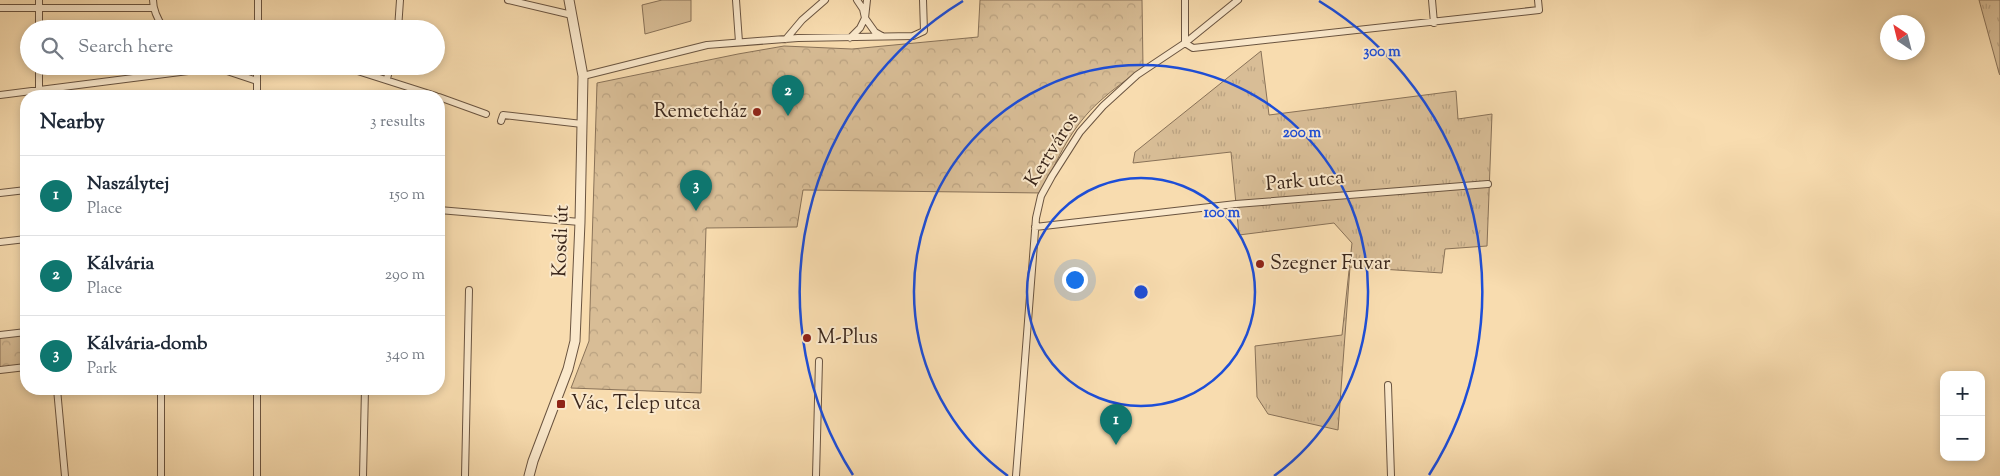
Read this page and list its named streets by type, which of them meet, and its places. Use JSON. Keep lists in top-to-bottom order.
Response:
{
  "streets": {
    "street": ["Kertváros", "Park utca", "Kosdi út"]
  },
  "crossings": [
    ["Kertváros", "Park utca"]
  ],
  "places": {
    "other": ["Remeteház", "Szegner Fuvar", "M-Plus"],
    "transit": ["Vác, Telep utca"]
  },
  "north": "top left",
  "page": {
    "search": "Search here",
    "pins": ["2", "3", "1"],
    "heading": ["Nearby", "3 results"],
    "list": [
      {
        "mark": "1",
        "name": "Naszálytej",
        "note": "Place",
        "value": "150 m"
      },
      {
        "mark": "2",
        "name": "Kálvária",
        "note": "Place",
        "value": "290 m"
      },
      {
        "mark": "3",
        "name": "Kálvária-domb",
        "note": "Park",
        "value": "340 m"
      }
    ],
    "map_buttons": ["+", "−"]
  },
  "rings": ["300 m", "200 m", "100 m"]
}
